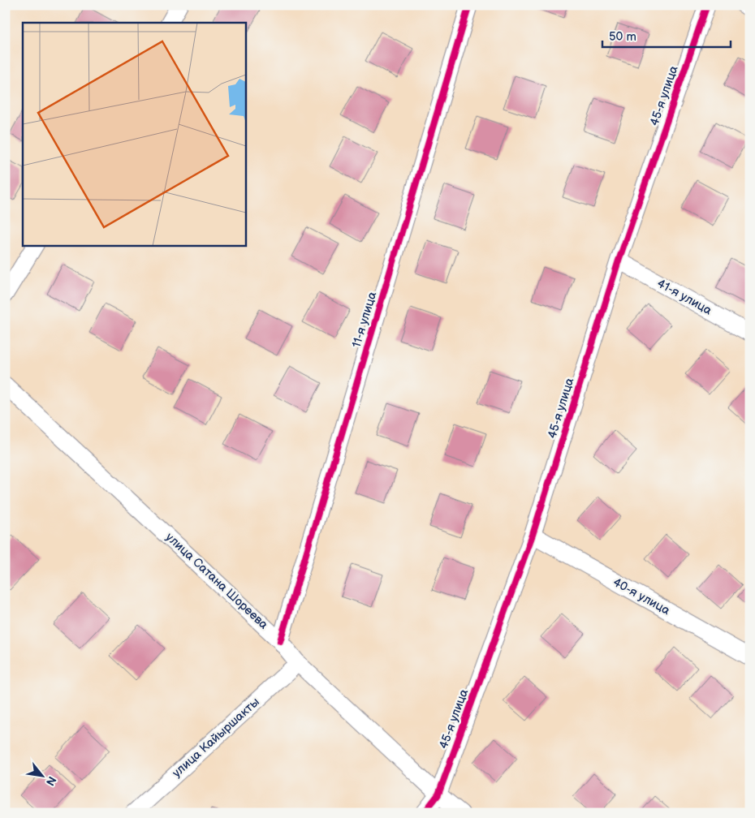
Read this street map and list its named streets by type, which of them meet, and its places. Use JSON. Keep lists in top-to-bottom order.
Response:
{
  "streets": {
    "street": [
      "45-я улица",
      "41-я улица",
      "11-я улица",
      "улица Сатана Шореева",
      "40-я улица",
      "улица Кайыршакты"
    ]
  },
  "crossings": [
    ["45-я улица", "41-я улица"],
    ["45-я улица", "улица Сатана Шореева"],
    ["45-я улица", "40-я улица"],
    ["11-я улица", "улица Сатана Шореева"],
    ["улица Сатана Шореева", "улица Кайыршакты"]
  ],
  "scale_bar": "50 m",
  "north": "bottom right"
}
